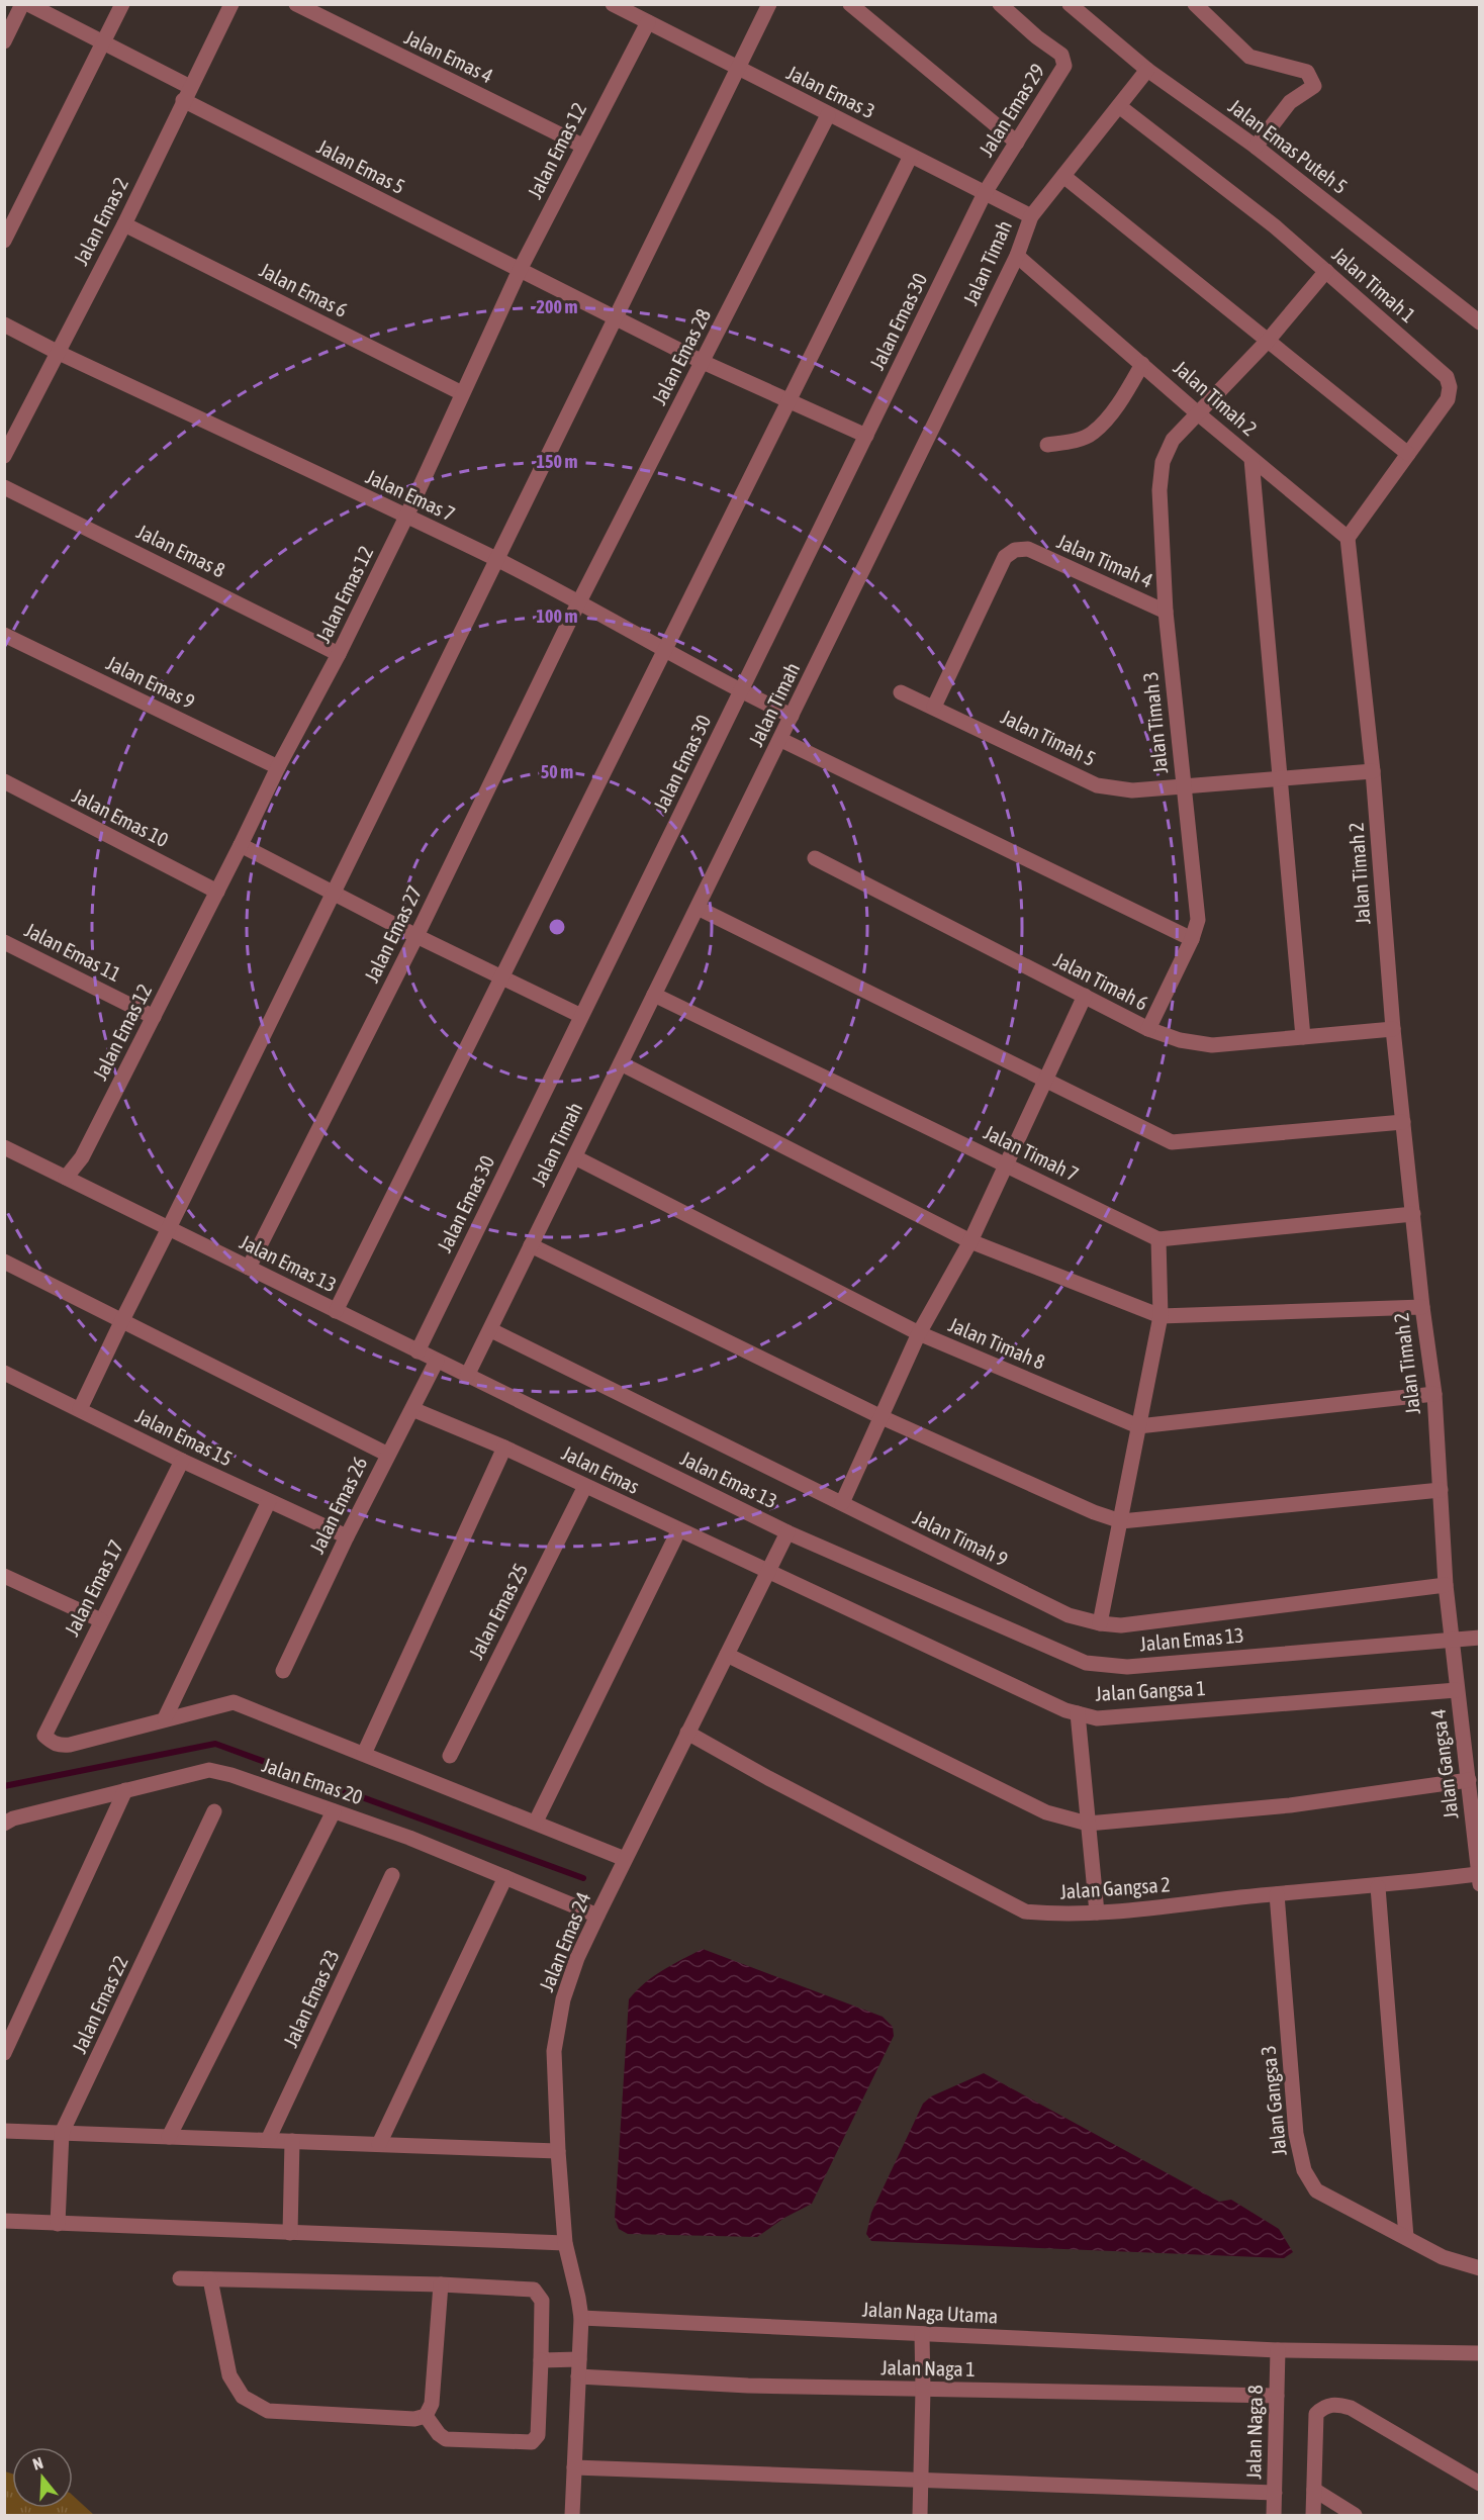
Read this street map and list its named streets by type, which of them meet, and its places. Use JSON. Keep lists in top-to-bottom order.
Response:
{
  "streets": {
    "street": [
      "Jalan Emas 4",
      "Jalan Emas 3",
      "Jalan Emas 29",
      "Jalan Emas Puteh 5",
      "Jalan Emas 12",
      "Jalan Emas 5",
      "Jalan Emas 2",
      "Jalan Timah",
      "Jalan Timah 1",
      "Jalan Emas 6",
      "Jalan Emas 30",
      "Jalan Emas 28",
      "Jalan Timah 2",
      "Jalan Emas 7",
      "Jalan Emas 8",
      "Jalan Timah 4",
      "Jalan Emas 9",
      "Jalan Timah 3",
      "Jalan Timah 5",
      "Jalan Emas 10",
      "Jalan Emas 27",
      "Jalan Emas 11",
      "Jalan Timah 6",
      "Jalan Timah 7",
      "Jalan Emas 13",
      "Jalan Timah 8",
      "Jalan Emas 15",
      "Jalan Emas",
      "Jalan Emas 26",
      "Jalan Timah 9",
      "Jalan Emas 17",
      "Jalan Emas 25",
      "Jalan Gangsa 1",
      "Jalan Gangsa 4",
      "Jalan Emas 20",
      "Jalan Gangsa 2",
      "Jalan Emas 24",
      "Jalan Emas 23",
      "Jalan Emas 22",
      "Jalan Gangsa 3",
      "Jalan Naga Utama",
      "Jalan Naga 1",
      "Jalan Naga 8"
    ]
  },
  "crossings": [
    ["Jalan Emas 4", "Jalan Emas 12"],
    ["Jalan Emas 3", "Jalan Emas 29"],
    ["Jalan Emas 3", "Jalan Emas 12"],
    ["Jalan Emas 3", "Jalan Timah"],
    ["Jalan Emas 3", "Jalan Emas 30"],
    ["Jalan Emas 3", "Jalan Emas 28"],
    ["Jalan Emas 29", "Jalan Emas 30"],
    ["Jalan Emas Puteh 5", "Jalan Timah"],
    ["Jalan Emas 12", "Jalan Emas 5"],
    ["Jalan Emas 12", "Jalan Emas 6"],
    ["Jalan Emas 12", "Jalan Emas 7"],
    ["Jalan Emas 12", "Jalan Emas 8"],
    ["Jalan Emas 12", "Jalan Emas 9"],
    ["Jalan Emas 12", "Jalan Emas 10"],
    ["Jalan Emas 12", "Jalan Emas 11"],
    ["Jalan Emas 12", "Jalan Emas 13"],
    ["Jalan Emas 5", "Jalan Emas 2"],
    ["Jalan Emas 5", "Jalan Emas 30"],
    ["Jalan Emas 5", "Jalan Emas 28"],
    ["Jalan Emas 2", "Jalan Emas 6"],
    ["Jalan Emas 2", "Jalan Emas 7"],
    ["Jalan Timah", "Jalan Timah 1"],
    ["Jalan Timah", "Jalan Timah 2"],
    ["Jalan Timah", "Jalan Emas 7"],
    ["Jalan Timah", "Jalan Timah 7"],
    ["Jalan Timah", "Jalan Emas 13"],
    ["Jalan Timah", "Jalan Timah 8"],
    ["Jalan Timah", "Jalan Timah 9"],
    ["Jalan Timah 1", "Jalan Timah 2"],
    ["Jalan Timah 1", "Jalan Timah 3"],
    ["Jalan Emas 30", "Jalan Emas 7"],
    ["Jalan Emas 30", "Jalan Emas 13"],
    ["Jalan Emas 28", "Jalan Emas 7"],
    ["Jalan Emas 28", "Jalan Emas 27"],
    ["Jalan Timah 2", "Jalan Timah 3"],
    ["Jalan Timah 2", "Jalan Timah 5"],
    ["Jalan Timah 2", "Jalan Timah 6"],
    ["Jalan Timah 2", "Jalan Emas 13"],
    ["Jalan Timah 2", "Jalan Timah 8"],
    ["Jalan Timah 2", "Jalan Timah 9"],
    ["Jalan Timah 2", "Jalan Gangsa 4"],
    ["Jalan Timah 4", "Jalan Timah 3"],
    ["Jalan Timah 4", "Jalan Timah 5"],
    ["Jalan Timah 3", "Jalan Timah 5"],
    ["Jalan Timah 3", "Jalan Timah 6"],
    ["Jalan Emas 27", "Jalan Emas 13"],
    ["Jalan Emas 13", "Jalan Emas 26"],
    ["Jalan Emas 13", "Jalan Gangsa 4"],
    ["Jalan Emas 13", "Jalan Emas 24"],
    ["Jalan Emas 15", "Jalan Emas 26"],
    ["Jalan Emas 15", "Jalan Emas 17"],
    ["Jalan Emas", "Jalan Emas 26"],
    ["Jalan Emas", "Jalan Emas 25"],
    ["Jalan Emas", "Jalan Gangsa 1"],
    ["Jalan Emas", "Jalan Emas 24"],
    ["Jalan Gangsa 1", "Jalan Gangsa 4"],
    ["Jalan Gangsa 1", "Jalan Emas 24"],
    ["Jalan Gangsa 4", "Jalan Gangsa 2"],
    ["Jalan Emas 20", "Jalan Emas 24"],
    ["Jalan Gangsa 2", "Jalan Emas 24"],
    ["Jalan Gangsa 2", "Jalan Gangsa 3"],
    ["Jalan Emas 24", "Jalan Naga Utama"],
    ["Jalan Emas 24", "Jalan Naga 1"],
    ["Jalan Naga Utama", "Jalan Naga 8"],
    ["Jalan Naga 1", "Jalan Naga 8"]
  ],
  "north": "top",
  "rings": [
    "200 m",
    "150 m",
    "100 m",
    "50 m"
  ]
}
